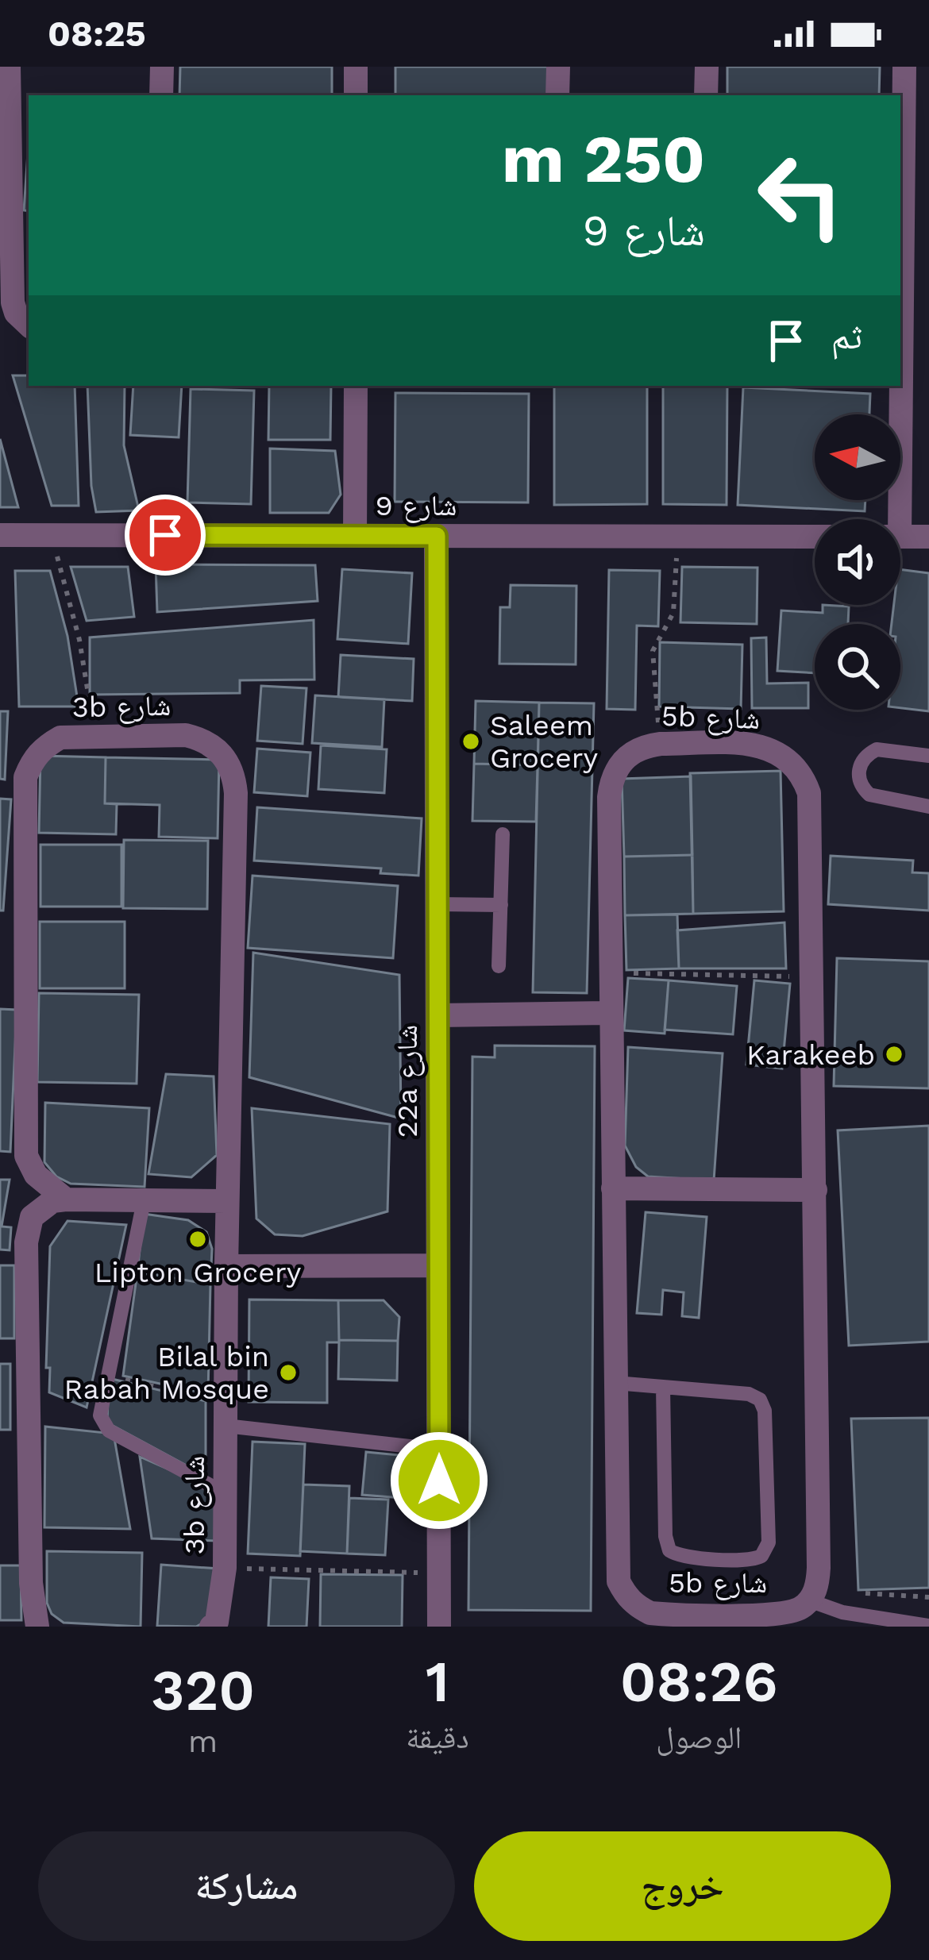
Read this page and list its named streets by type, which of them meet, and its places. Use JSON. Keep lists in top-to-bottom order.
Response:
{
  "streets": {
    "street": [
      "شارع 9",
      "3b شارع",
      "5b شارع",
      "22a شارع"
    ]
  },
  "crossings": [
    ["شارع 9", "22a شارع"]
  ],
  "places": [
    "Saleem Grocery",
    "Karakeeb",
    "Lipton Grocery",
    "Bilal bin Rabah Mosque"
  ],
  "north": "left",
  "page": {
    "status": "08:25",
    "turn": ["250 m", "شارع 9"],
    "then": "ثم",
    "eta": [
      "08:26",
      "الوصول",
      "1",
      "دقيقة",
      "320",
      "m"
    ],
    "buttons": ["خروج", "مشاركة"]
  }
}
